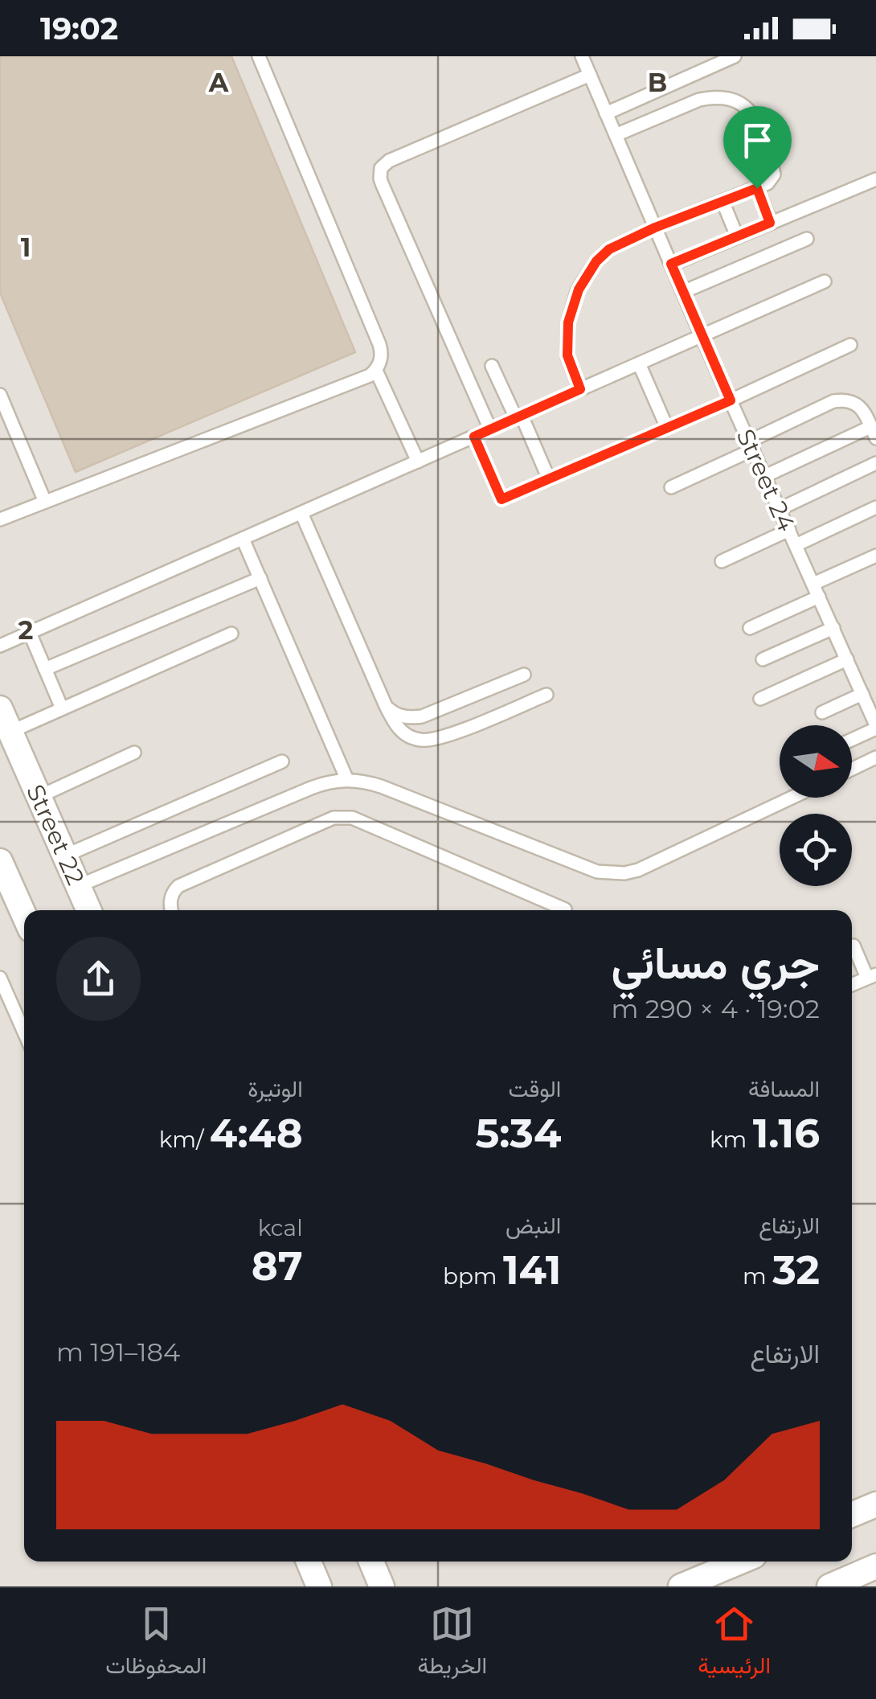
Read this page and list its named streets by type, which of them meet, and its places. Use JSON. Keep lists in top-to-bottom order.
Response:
{
  "streets": {
    "street": ["Street 22"],
    "lane": ["Street 24"]
  },
  "north": "right",
  "page": {
    "status": "19:02",
    "heading": ["جري مسائي", "19:02 · 4 × 290 m"],
    "stats": [
      ["المسافة", "1.16 km"],
      ["الوقت", "5:34"],
      ["الوتيرة", "4:48 /km"],
      ["الارتفاع", "32 m"],
      ["النبض", "141 bpm"],
      ["kcal", "87"]
    ],
    "chart": ["الارتفاع", "184–191 m"],
    "tabs": ["الرئيسية", "الخريطة", "المحفوظات"]
  },
  "grid": {
    "columns": ["A", "B"],
    "rows": ["1", "2"]
  }
}
